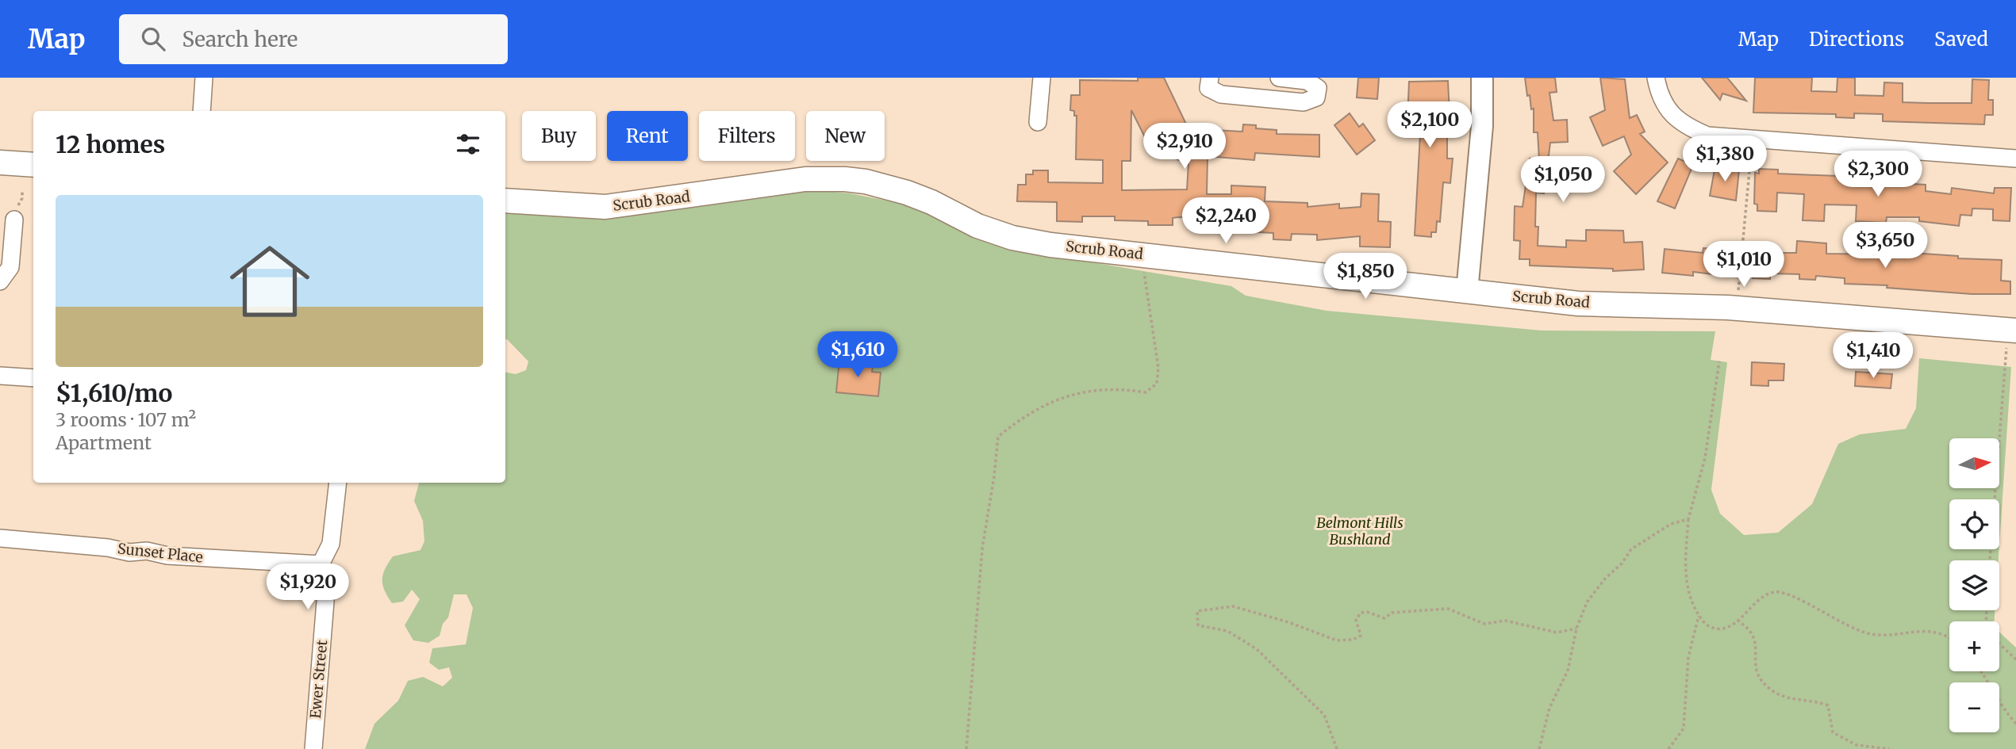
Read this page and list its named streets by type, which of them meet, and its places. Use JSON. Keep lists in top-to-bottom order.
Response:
{
  "streets": {
    "main road": ["Scrub Road"],
    "street": ["Sunset Place", "Ewer Street"]
  },
  "crossings": [
    ["Sunset Place", "Ewer Street"]
  ],
  "parks": ["Belmont Hills Bushland"],
  "north": "right",
  "page": {
    "header": "Map",
    "search": "Search here",
    "nav": ["Map", "Directions", "Saved"],
    "price": [
      "$2,100",
      "$2,910",
      "$1,380",
      "$2,300",
      "$1,050",
      "$2,240",
      "$3,650",
      "$1,010",
      "$1,850",
      "$1,610",
      "$1,410",
      "$1,920"
    ],
    "chip": [
      "Buy",
      "Rent",
      "Filters",
      "New"
    ],
    "heading": "12 homes",
    "list": [
      {
        "name": "$1,610/mo",
        "note": "3 rooms · 107 m² · Apartment"
      }
    ],
    "map_buttons": ["+", "−"]
  }
}
